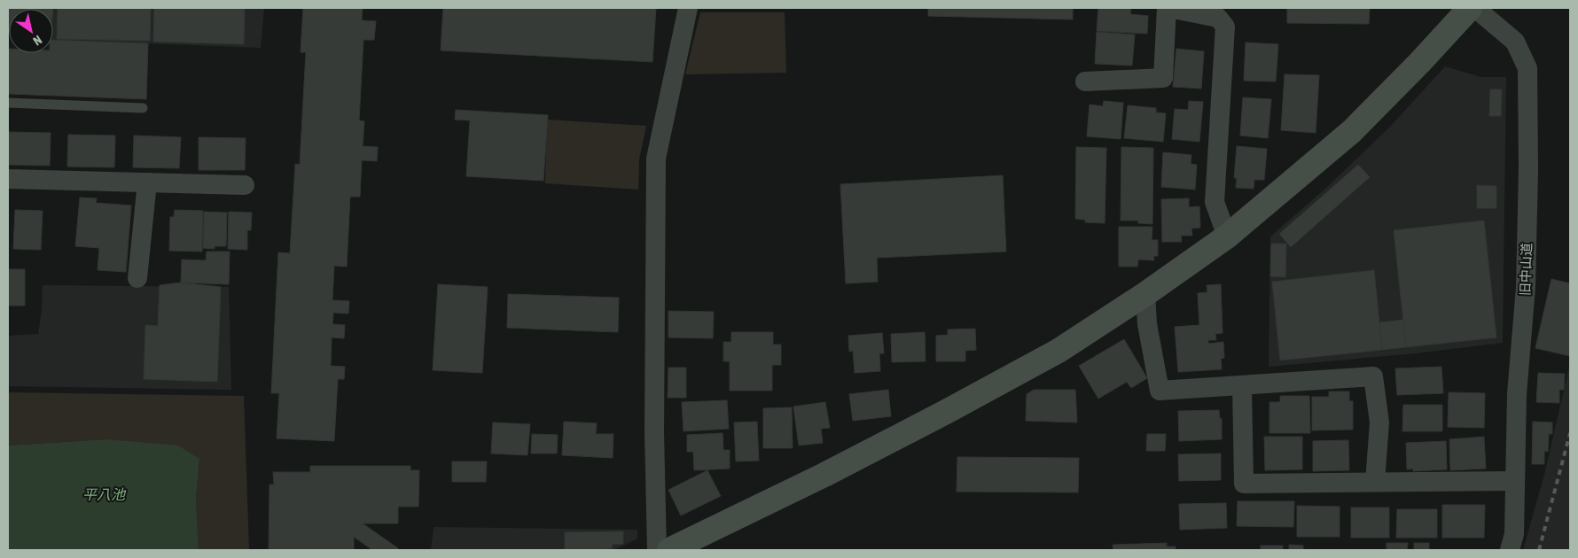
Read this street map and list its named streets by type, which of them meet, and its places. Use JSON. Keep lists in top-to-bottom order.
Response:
{
  "streets": {
    "street": ["旧中山道"]
  },
  "water": ["平八池"],
  "north": "bottom right"
}
